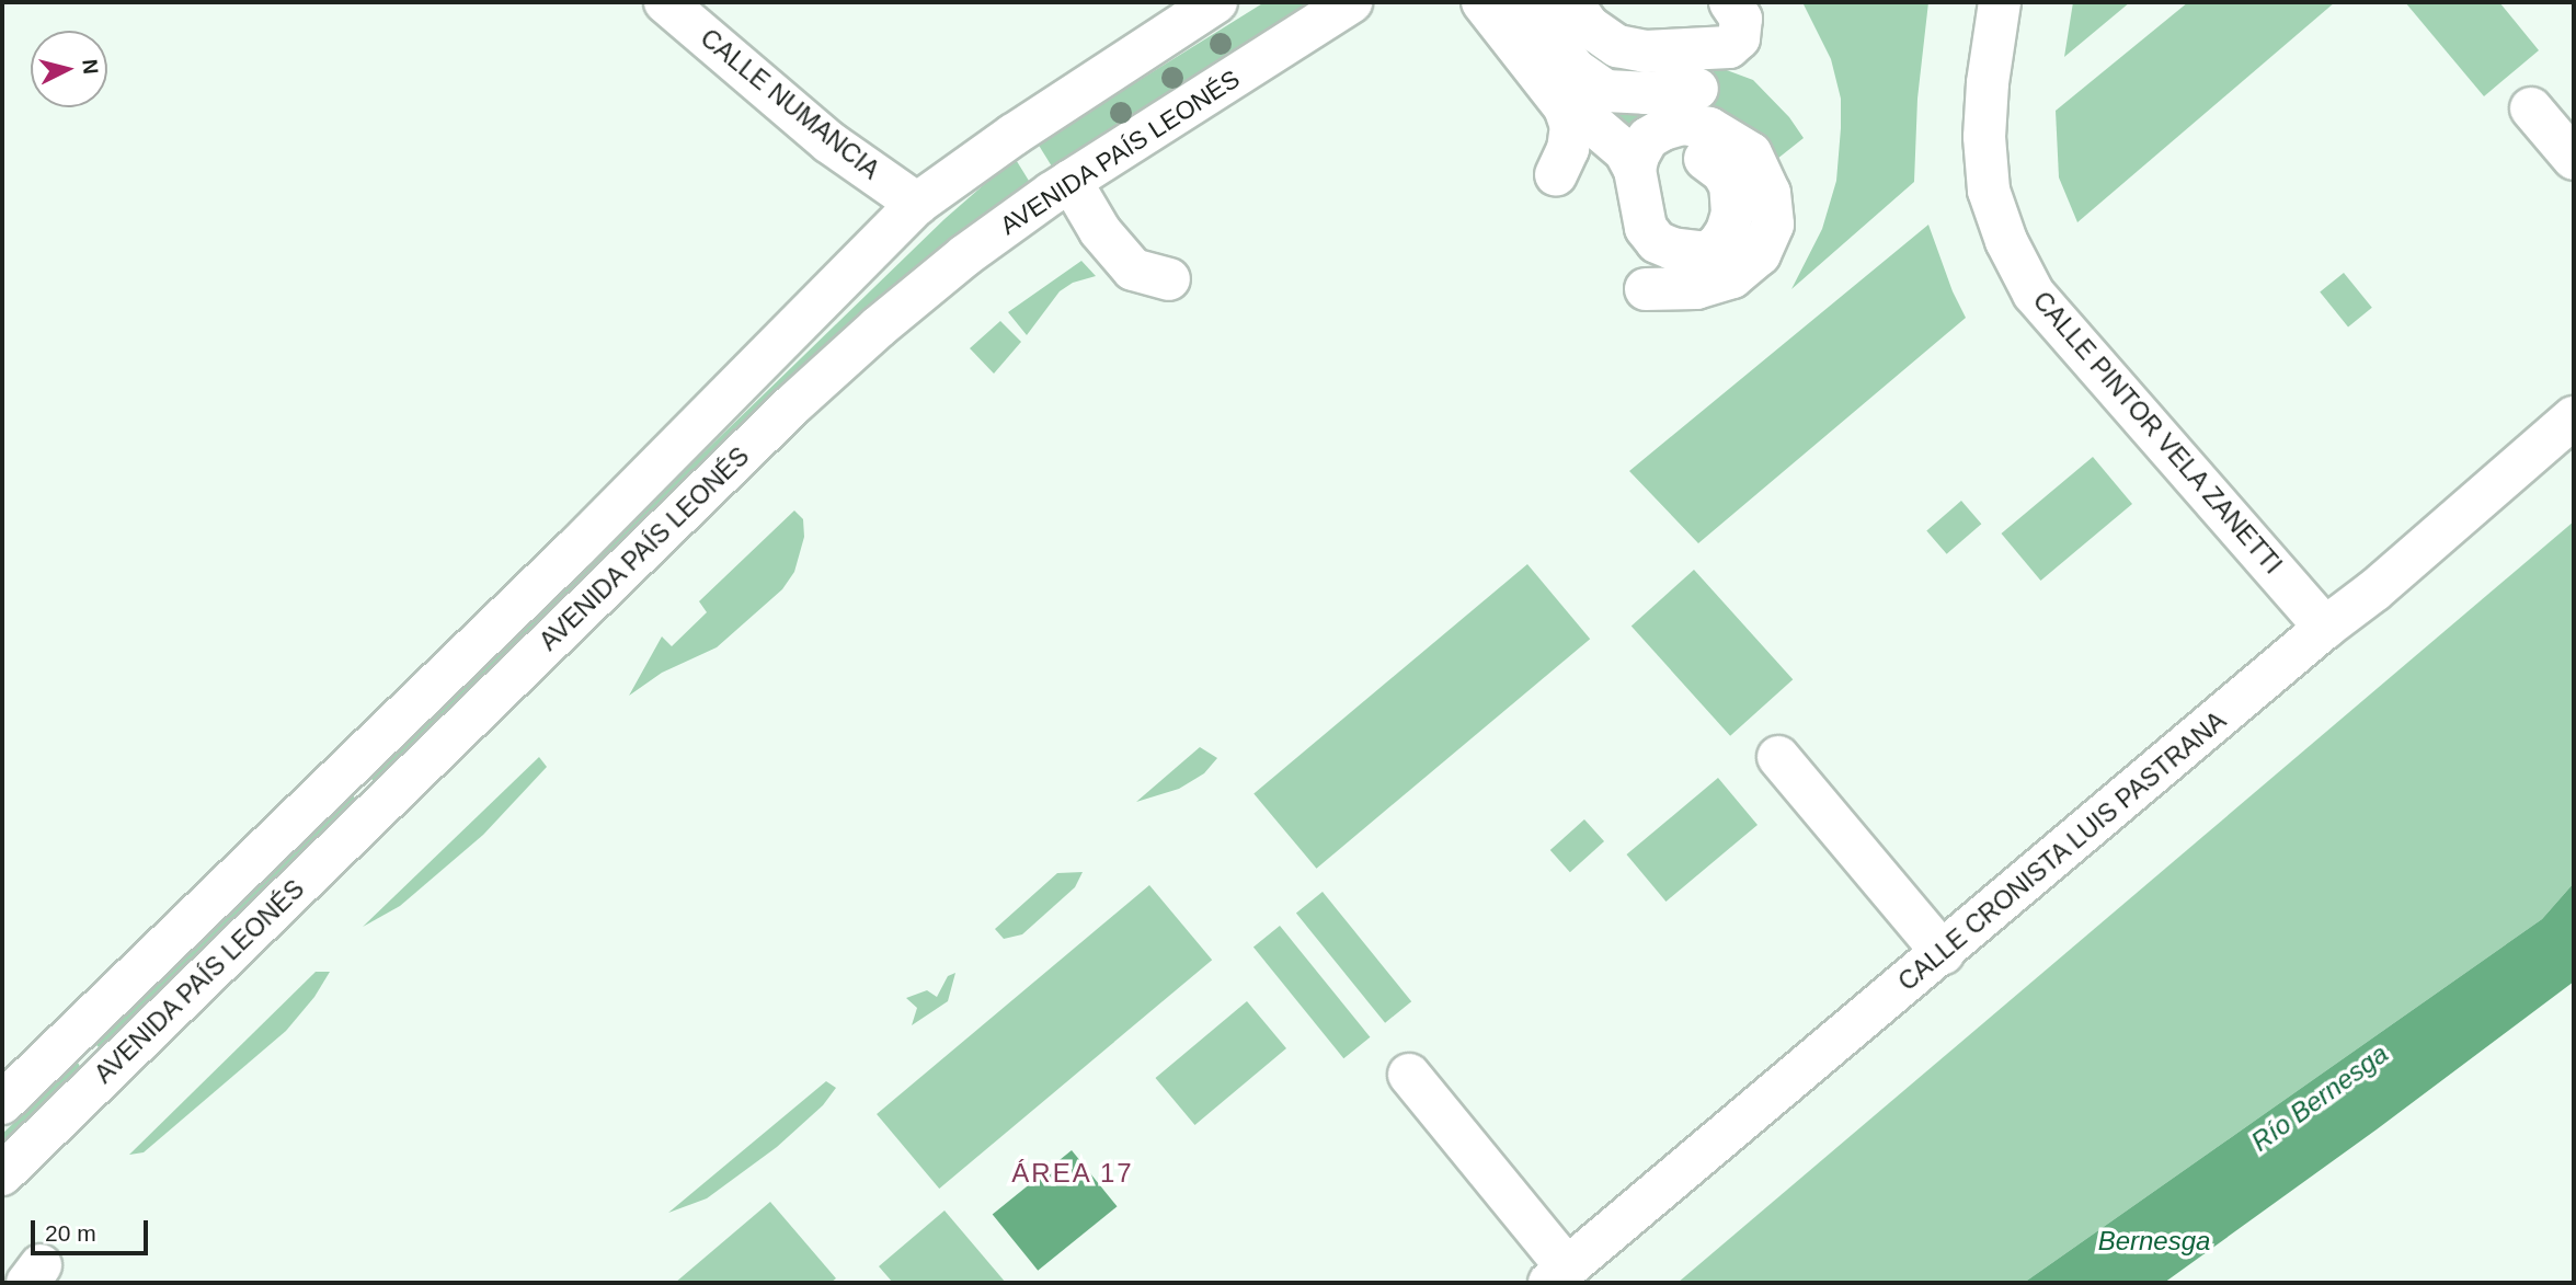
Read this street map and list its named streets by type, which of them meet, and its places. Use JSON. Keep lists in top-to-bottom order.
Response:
{
  "streets": {
    "street": [
      "CALLE NUMANCIA",
      "AVENIDA PAÍS LEONÉS",
      "CALLE PINTOR VELA ZANETTI",
      "CALLE CRONISTA LUIS PASTRANA"
    ]
  },
  "crossings": [
    ["CALLE NUMANCIA", "AVENIDA PAÍS LEONÉS"],
    ["CALLE PINTOR VELA ZANETTI", "CALLE CRONISTA LUIS PASTRANA"]
  ],
  "districts": ["ÁREA 17"],
  "water": ["Río Bernesga", "Bernesga"],
  "scale_bar": "20 m",
  "north": "right"
}
